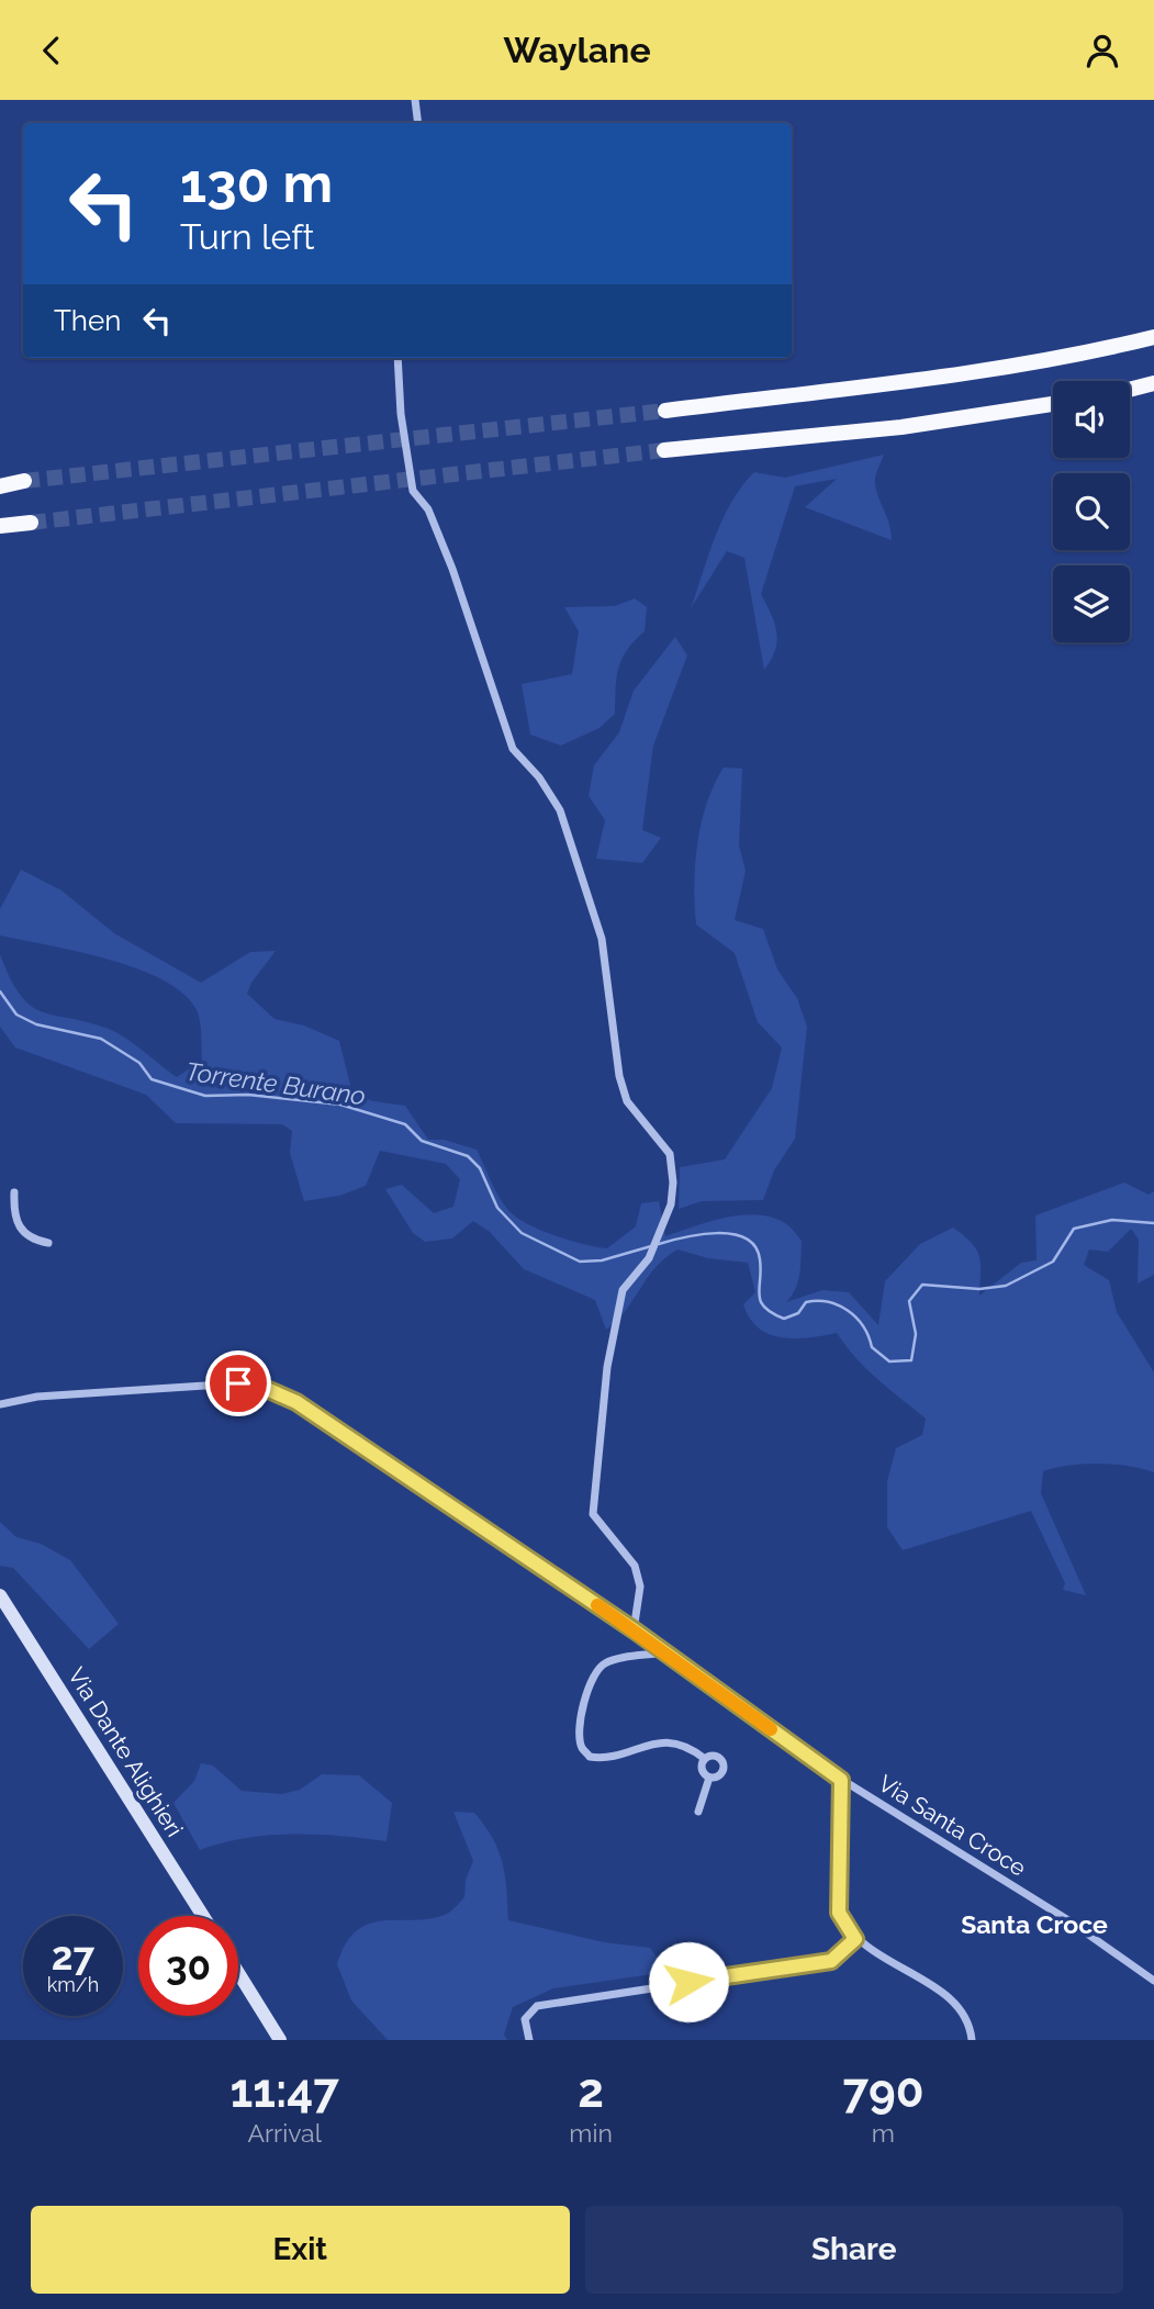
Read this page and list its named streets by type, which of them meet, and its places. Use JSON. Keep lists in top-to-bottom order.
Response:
{
  "streets": {
    "main road": ["Via Dante Alighieri"],
    "street": ["Via Santa Croce"]
  },
  "districts": ["Santa Croce"],
  "water": ["Torrente Burano"],
  "page": {
    "header": "Waylane",
    "turn": ["130 m", "Turn left"],
    "then": "Then",
    "speed": "27 km/h",
    "limit": "30",
    "eta": [
      "11:47",
      "Arrival",
      "2",
      "min",
      "790",
      "m"
    ],
    "buttons": ["Exit", "Share"]
  }
}
